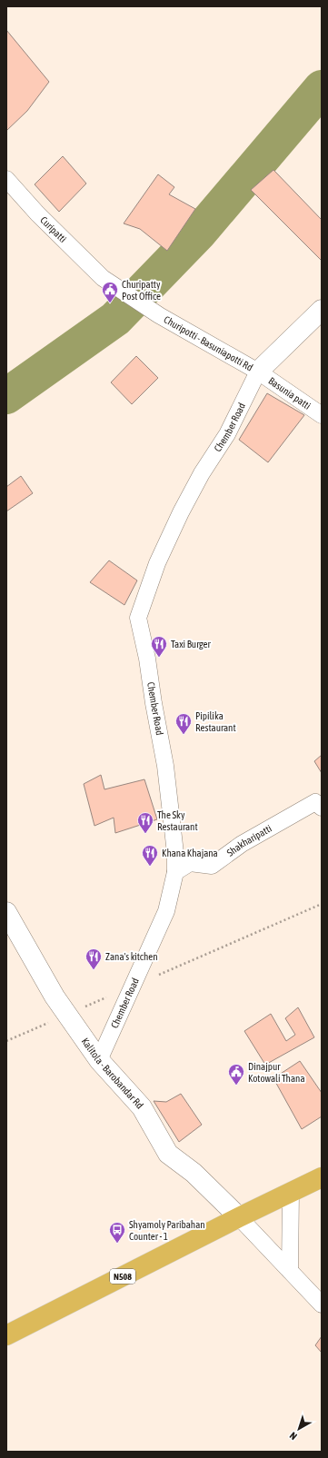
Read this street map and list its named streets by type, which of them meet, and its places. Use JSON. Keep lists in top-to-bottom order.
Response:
{
  "streets": {
    "highway": ["N508"],
    "street": [
      "Curipatti",
      "Churipotti - Basuniapotti Rd",
      "Basunia patti",
      "Chember Road",
      "Shakharipatti",
      "Kalitola - Barobandar Rd"
    ]
  },
  "crossings": [
    ["Curipatti", "Churipotti - Basuniapotti Rd"],
    ["Churipotti - Basuniapotti Rd", "Basunia patti"],
    ["Churipotti - Basuniapotti Rd", "Chember Road"],
    ["Basunia patti", "Chember Road"],
    ["Chember Road", "Shakharipatti"],
    ["Chember Road", "Kalitola - Barobandar Rd"],
    ["Kalitola - Barobandar Rd", "N508"]
  ],
  "places": {
    "public building": ["Churipatty Post Office", "Dinajpur Kotowali Thana"],
    "restaurant": [
      "Taxi Burger",
      "Pipilika Restaurant",
      "The Sky Restaurant",
      "Khana Khajana",
      "Zana's kitchen"
    ],
    "bus stop": ["Shyamoly Paribahan Counter - 1"]
  },
  "north": "bottom left"
}
